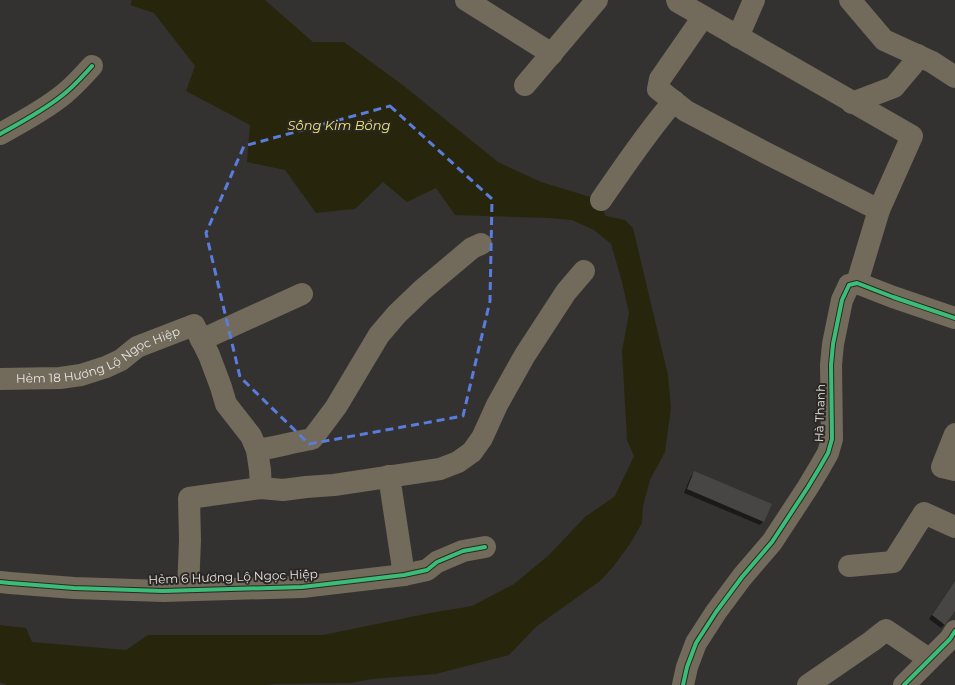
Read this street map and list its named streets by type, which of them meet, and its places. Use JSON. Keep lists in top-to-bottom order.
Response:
{
  "streets": {
    "street": ["Hẻm 18 Hương Lộ Ngọc Hiệp", "Hà Thanh", "Hẻm 6 Hương Lộ Ngọc Hiệp"]
  },
  "water": ["Sông Kim Bồng"]
}
